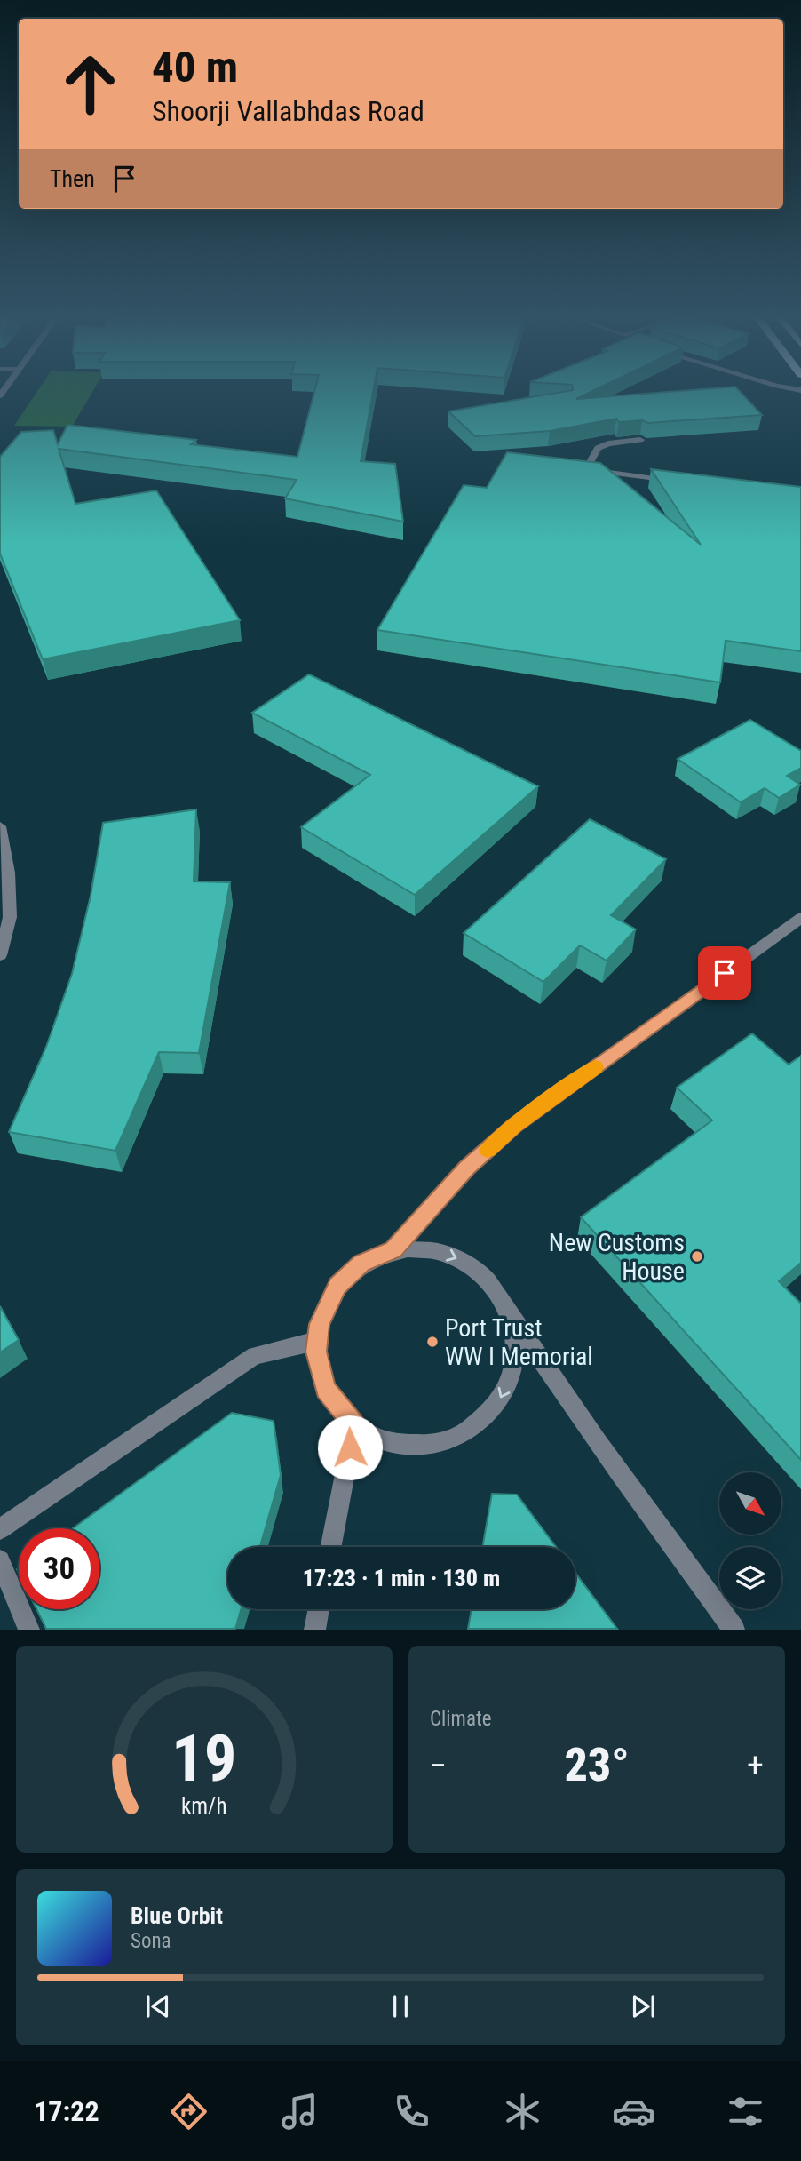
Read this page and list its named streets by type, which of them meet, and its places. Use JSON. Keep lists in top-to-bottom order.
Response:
{
  "places": ["New Customs House", "Port Trust WW I Memorial"],
  "north": "bottom right",
  "page": {
    "turn": ["40 m", "Shoorji Vallabhdas Road"],
    "then": "Then",
    "limit": "30",
    "trip": "17:23 · 1 min · 130 m",
    "tile": "Climate",
    "heat": ["−", "23°", "+"],
    "song": ["Blue Orbit", "Sona"],
    "tabs": "17:22",
    "gauge": ["19", "km/h"]
  }
}
